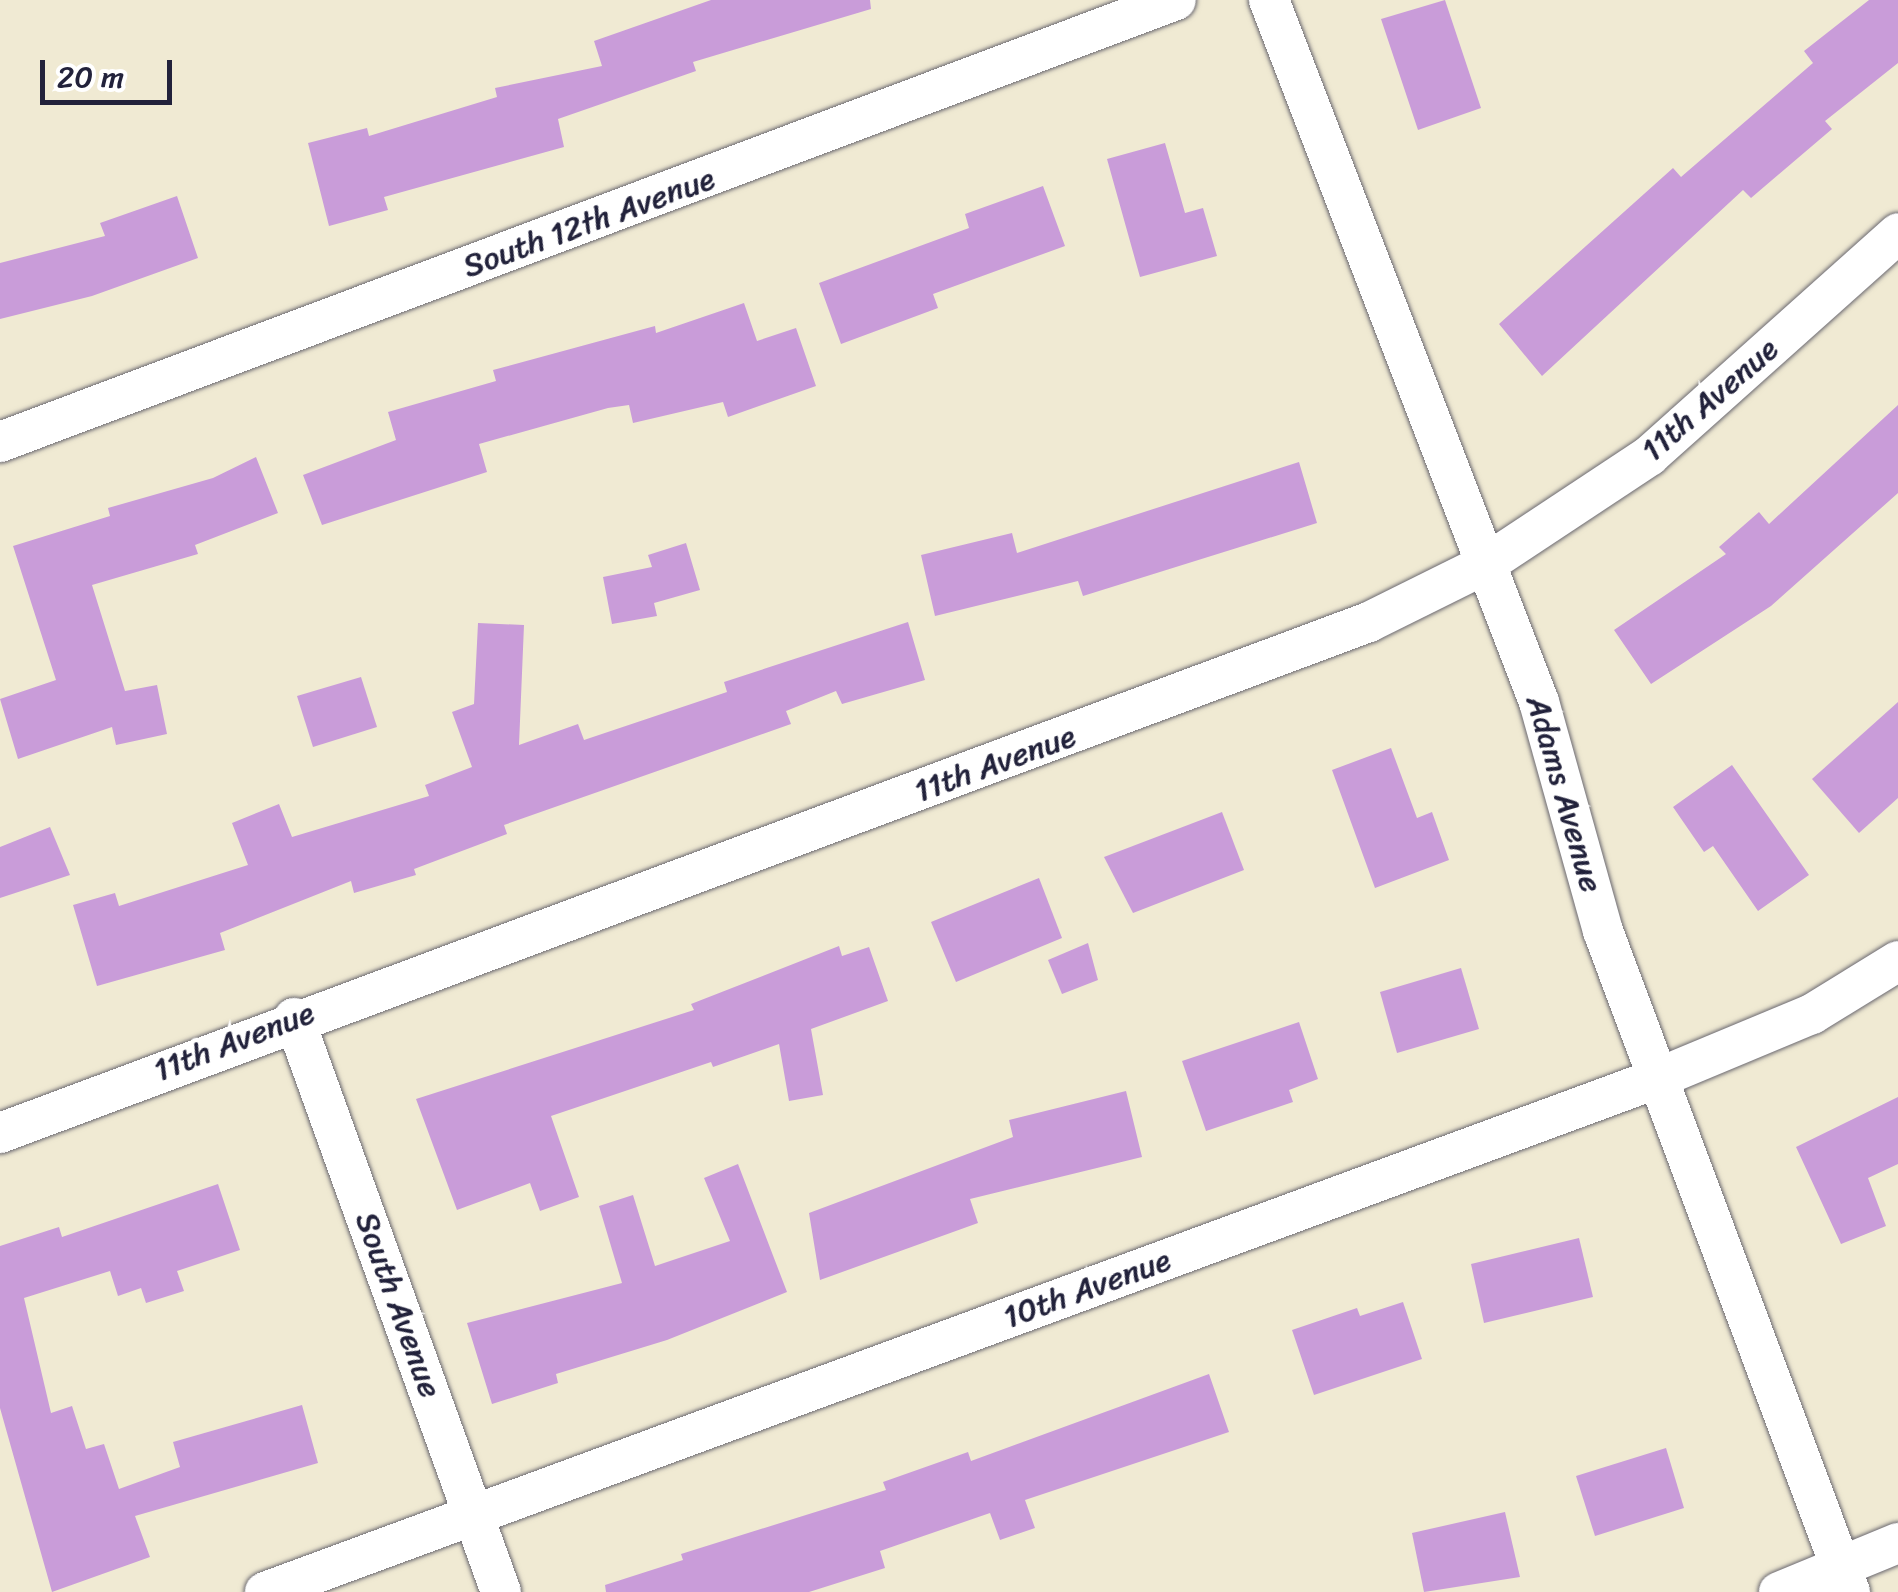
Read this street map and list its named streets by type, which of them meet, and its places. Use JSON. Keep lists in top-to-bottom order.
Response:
{
  "streets": {
    "street": [
      "South 12th Avenue",
      "11th Avenue",
      "Adams Avenue",
      "10th Avenue",
      "South Avenue"
    ]
  },
  "crossings": [
    ["11th Avenue", "Adams Avenue"],
    ["11th Avenue", "South Avenue"],
    ["Adams Avenue", "10th Avenue"],
    ["10th Avenue", "South Avenue"]
  ],
  "scale_bar": "20 m"
}
